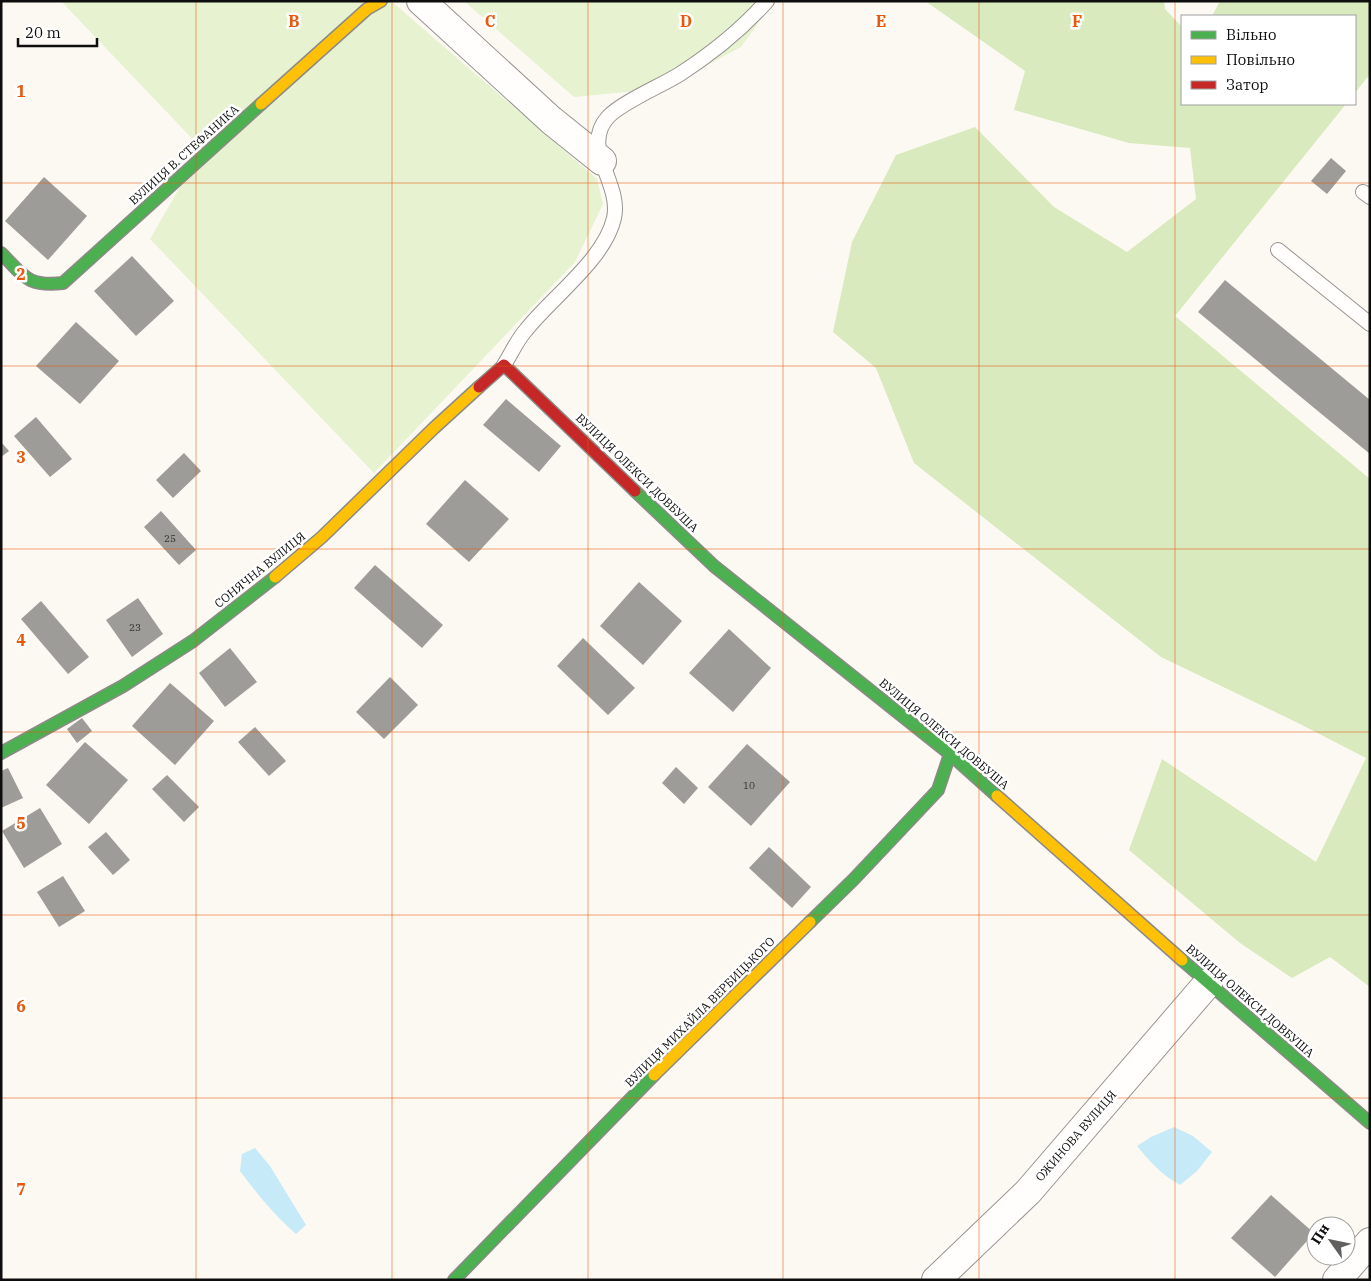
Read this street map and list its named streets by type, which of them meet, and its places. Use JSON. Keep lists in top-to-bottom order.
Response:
{
  "streets": {
    "street": [
      "ВУЛИЦЯ В. СТЕФАНИКА",
      "ВУЛИЦЯ ОЛЕКСИ ДОВБУША",
      "СОНЯЧНА ВУЛИЦЯ",
      "ВУЛИЦЯ МИХАЙЛА ВЕРБИЦЬКОГО",
      "ОЖИНОВА ВУЛИЦЯ"
    ]
  },
  "crossings": [
    ["ВУЛИЦЯ ОЛЕКСИ ДОВБУША", "СОНЯЧНА ВУЛИЦЯ"],
    ["ВУЛИЦЯ ОЛЕКСИ ДОВБУША", "ВУЛИЦЯ МИХАЙЛА ВЕРБИЦЬКОГО"],
    ["ВУЛИЦЯ ОЛЕКСИ ДОВБУША", "ОЖИНОВА ВУЛИЦЯ"]
  ],
  "house_numbers": ["25", "23", "10"],
  "legend": ["Вільно", "Повільно", "Затор"],
  "scale_bar": "20 m",
  "north": "top left",
  "grid": {
    "columns": [
      "B",
      "C",
      "D",
      "E",
      "F"
    ],
    "rows": [
      "1",
      "2",
      "3",
      "4",
      "5",
      "6",
      "7"
    ]
  }
}
